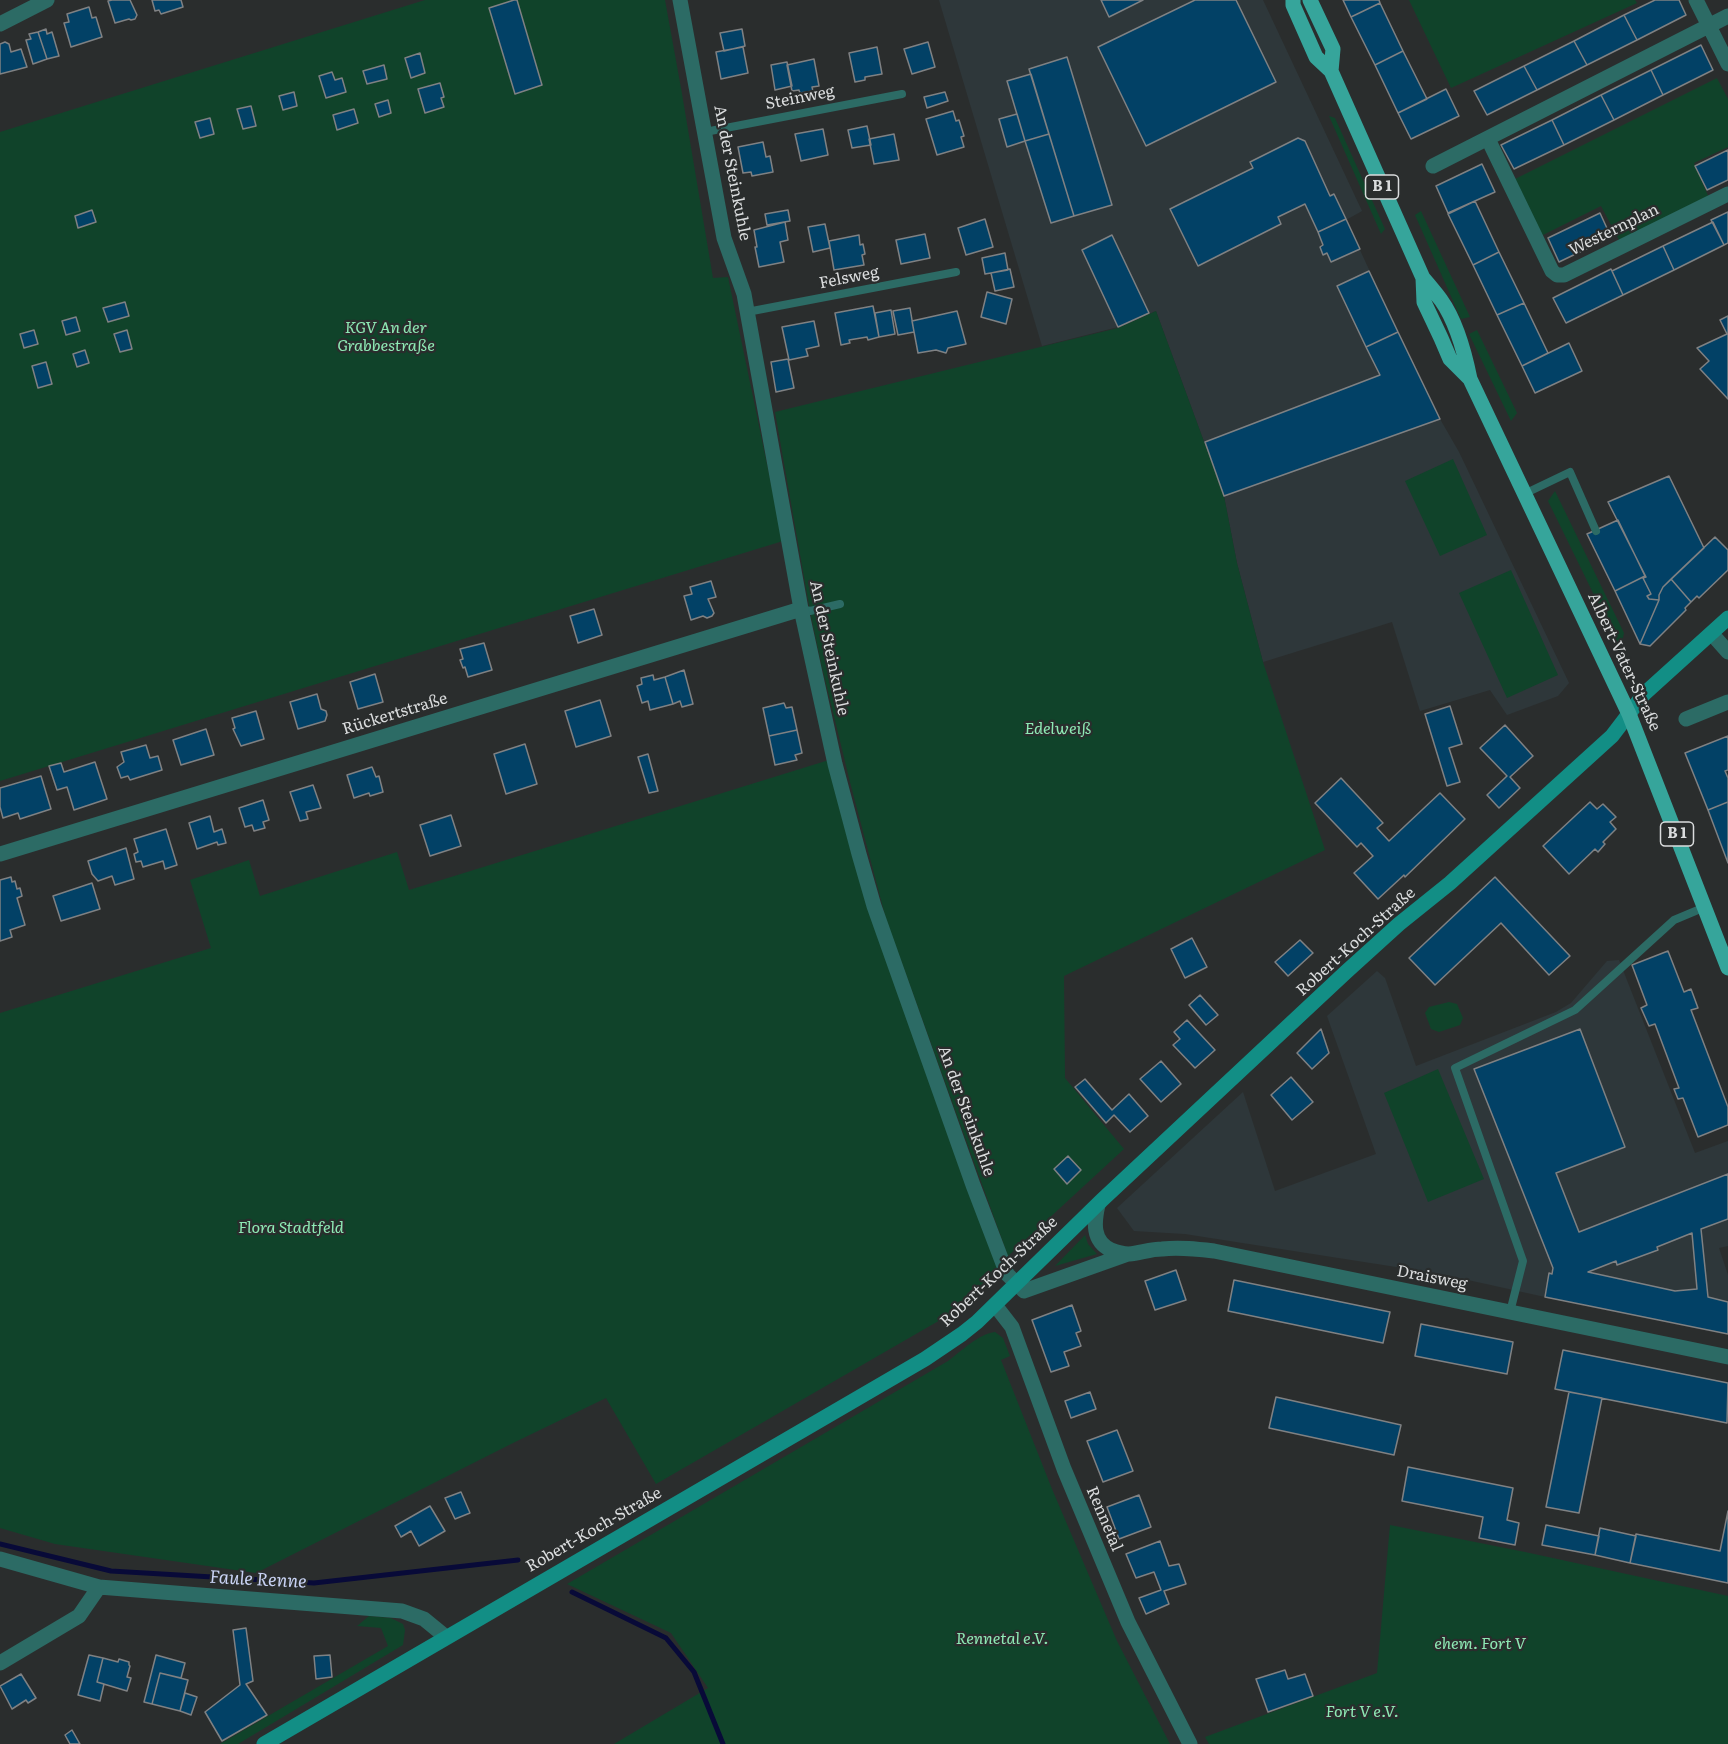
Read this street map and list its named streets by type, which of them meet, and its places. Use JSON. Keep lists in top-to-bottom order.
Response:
{
  "streets": {
    "main road": ["B 1", "Albert-Vater-Straße"],
    "street": [
      "An der Steinkuhle",
      "Westernplan",
      "Rückertstraße",
      "Robert-Koch-Straße",
      "Draisweg",
      "Rennetal"
    ],
    "lane": ["Steinweg", "Felsweg"]
  },
  "crossings": [
    ["Steinweg", "An der Steinkuhle"],
    ["An der Steinkuhle", "Felsweg"],
    ["An der Steinkuhle", "Rückertstraße"],
    ["An der Steinkuhle", "Robert-Koch-Straße"],
    ["An der Steinkuhle", "Draisweg"],
    ["Albert-Vater-Straße", "Robert-Koch-Straße"],
    ["Robert-Koch-Straße", "Draisweg"],
    ["Robert-Koch-Straße", "Rennetal"]
  ],
  "water": ["Faule Renne"],
  "parks": [
    "KGV An der Grabbestraße",
    "Edelweiß",
    "Flora Stadtfeld",
    "Rennetal e.V.",
    "ehem. Fort V",
    "Fort V e.V."
  ]
}
